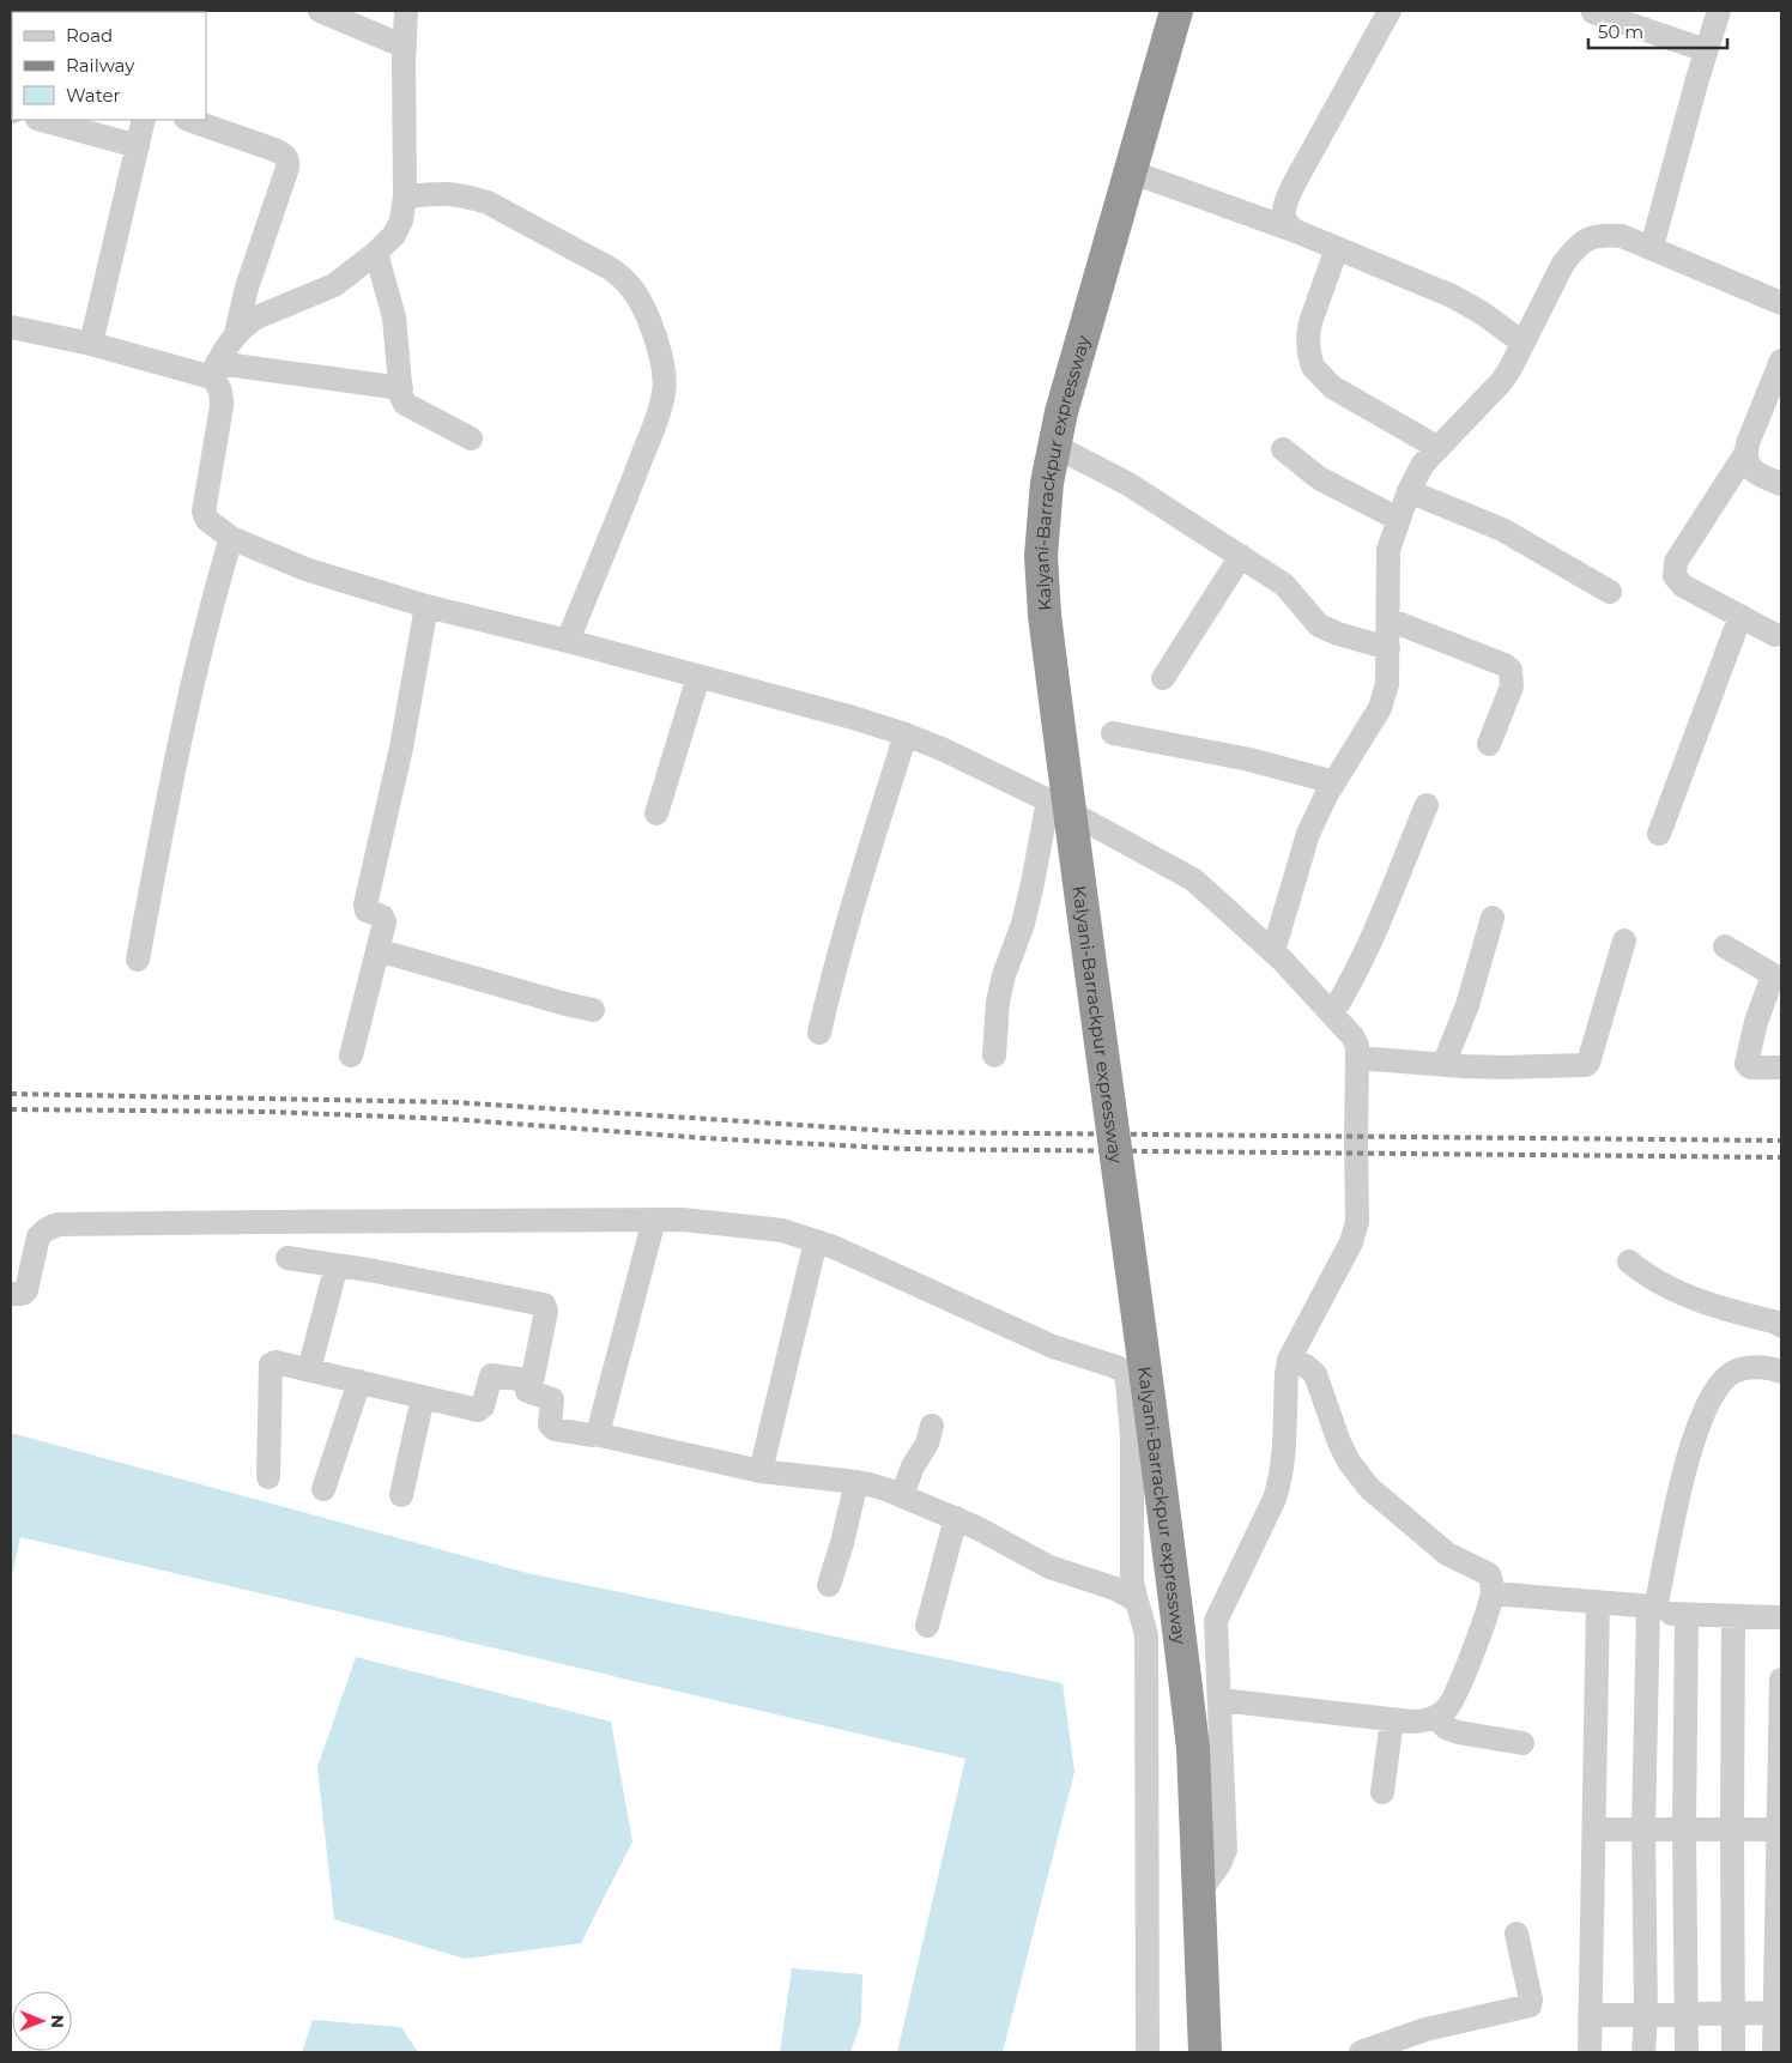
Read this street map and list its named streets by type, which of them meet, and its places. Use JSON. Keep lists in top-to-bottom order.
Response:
{
  "streets": {
    "highway": ["Kalyani-Barrackpur expressway"]
  },
  "legend": ["Road", "Railway", "Water"],
  "scale_bar": "50 m",
  "north": "right"
}
